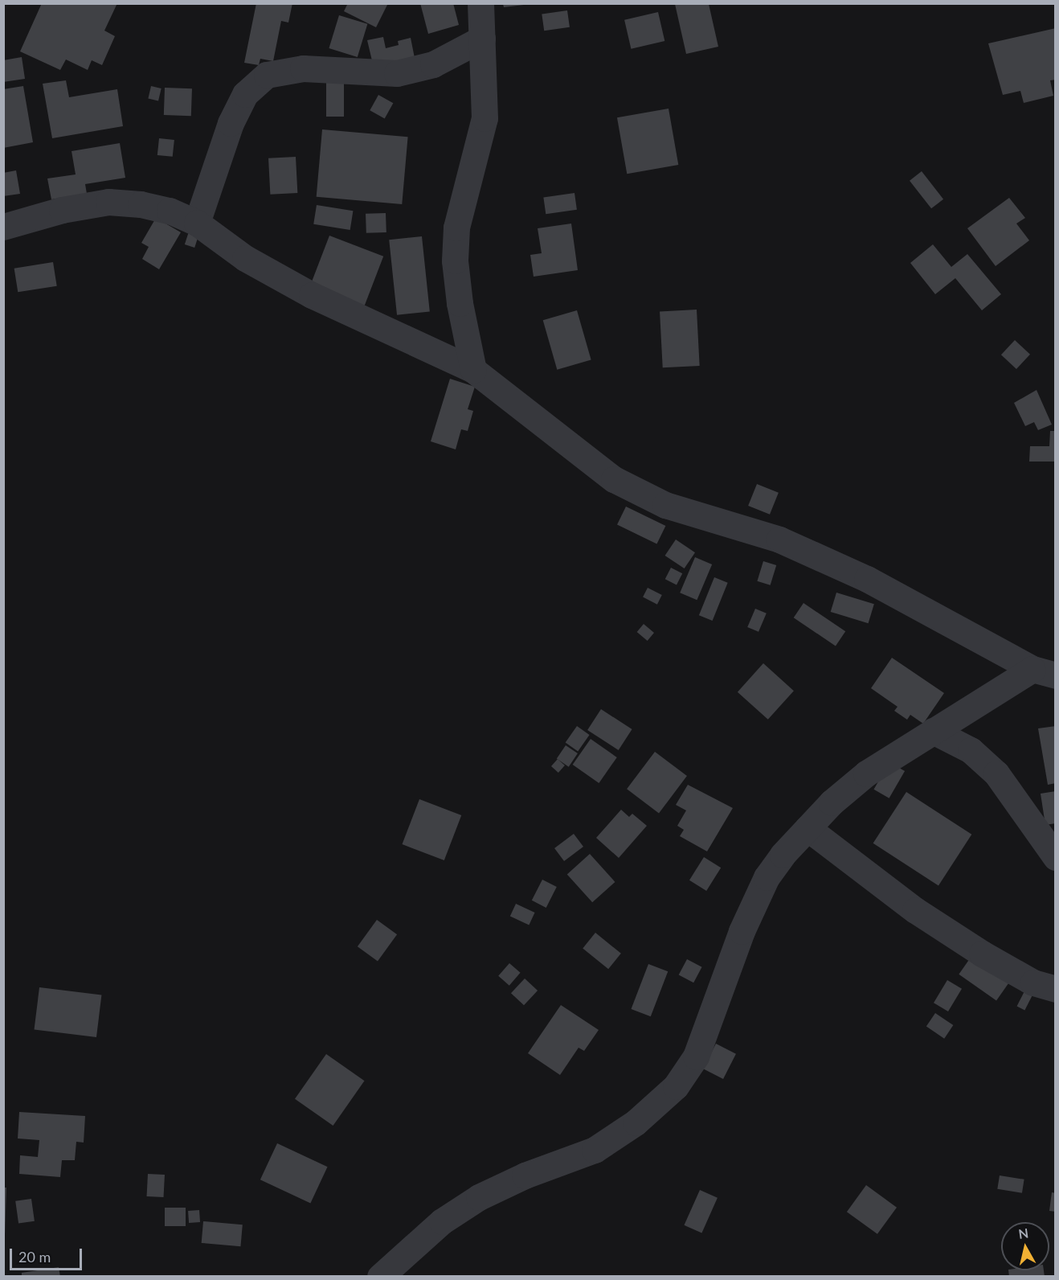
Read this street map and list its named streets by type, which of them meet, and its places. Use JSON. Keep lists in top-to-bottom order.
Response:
{
  "scale_bar": "20 m",
  "north": "top"
}
